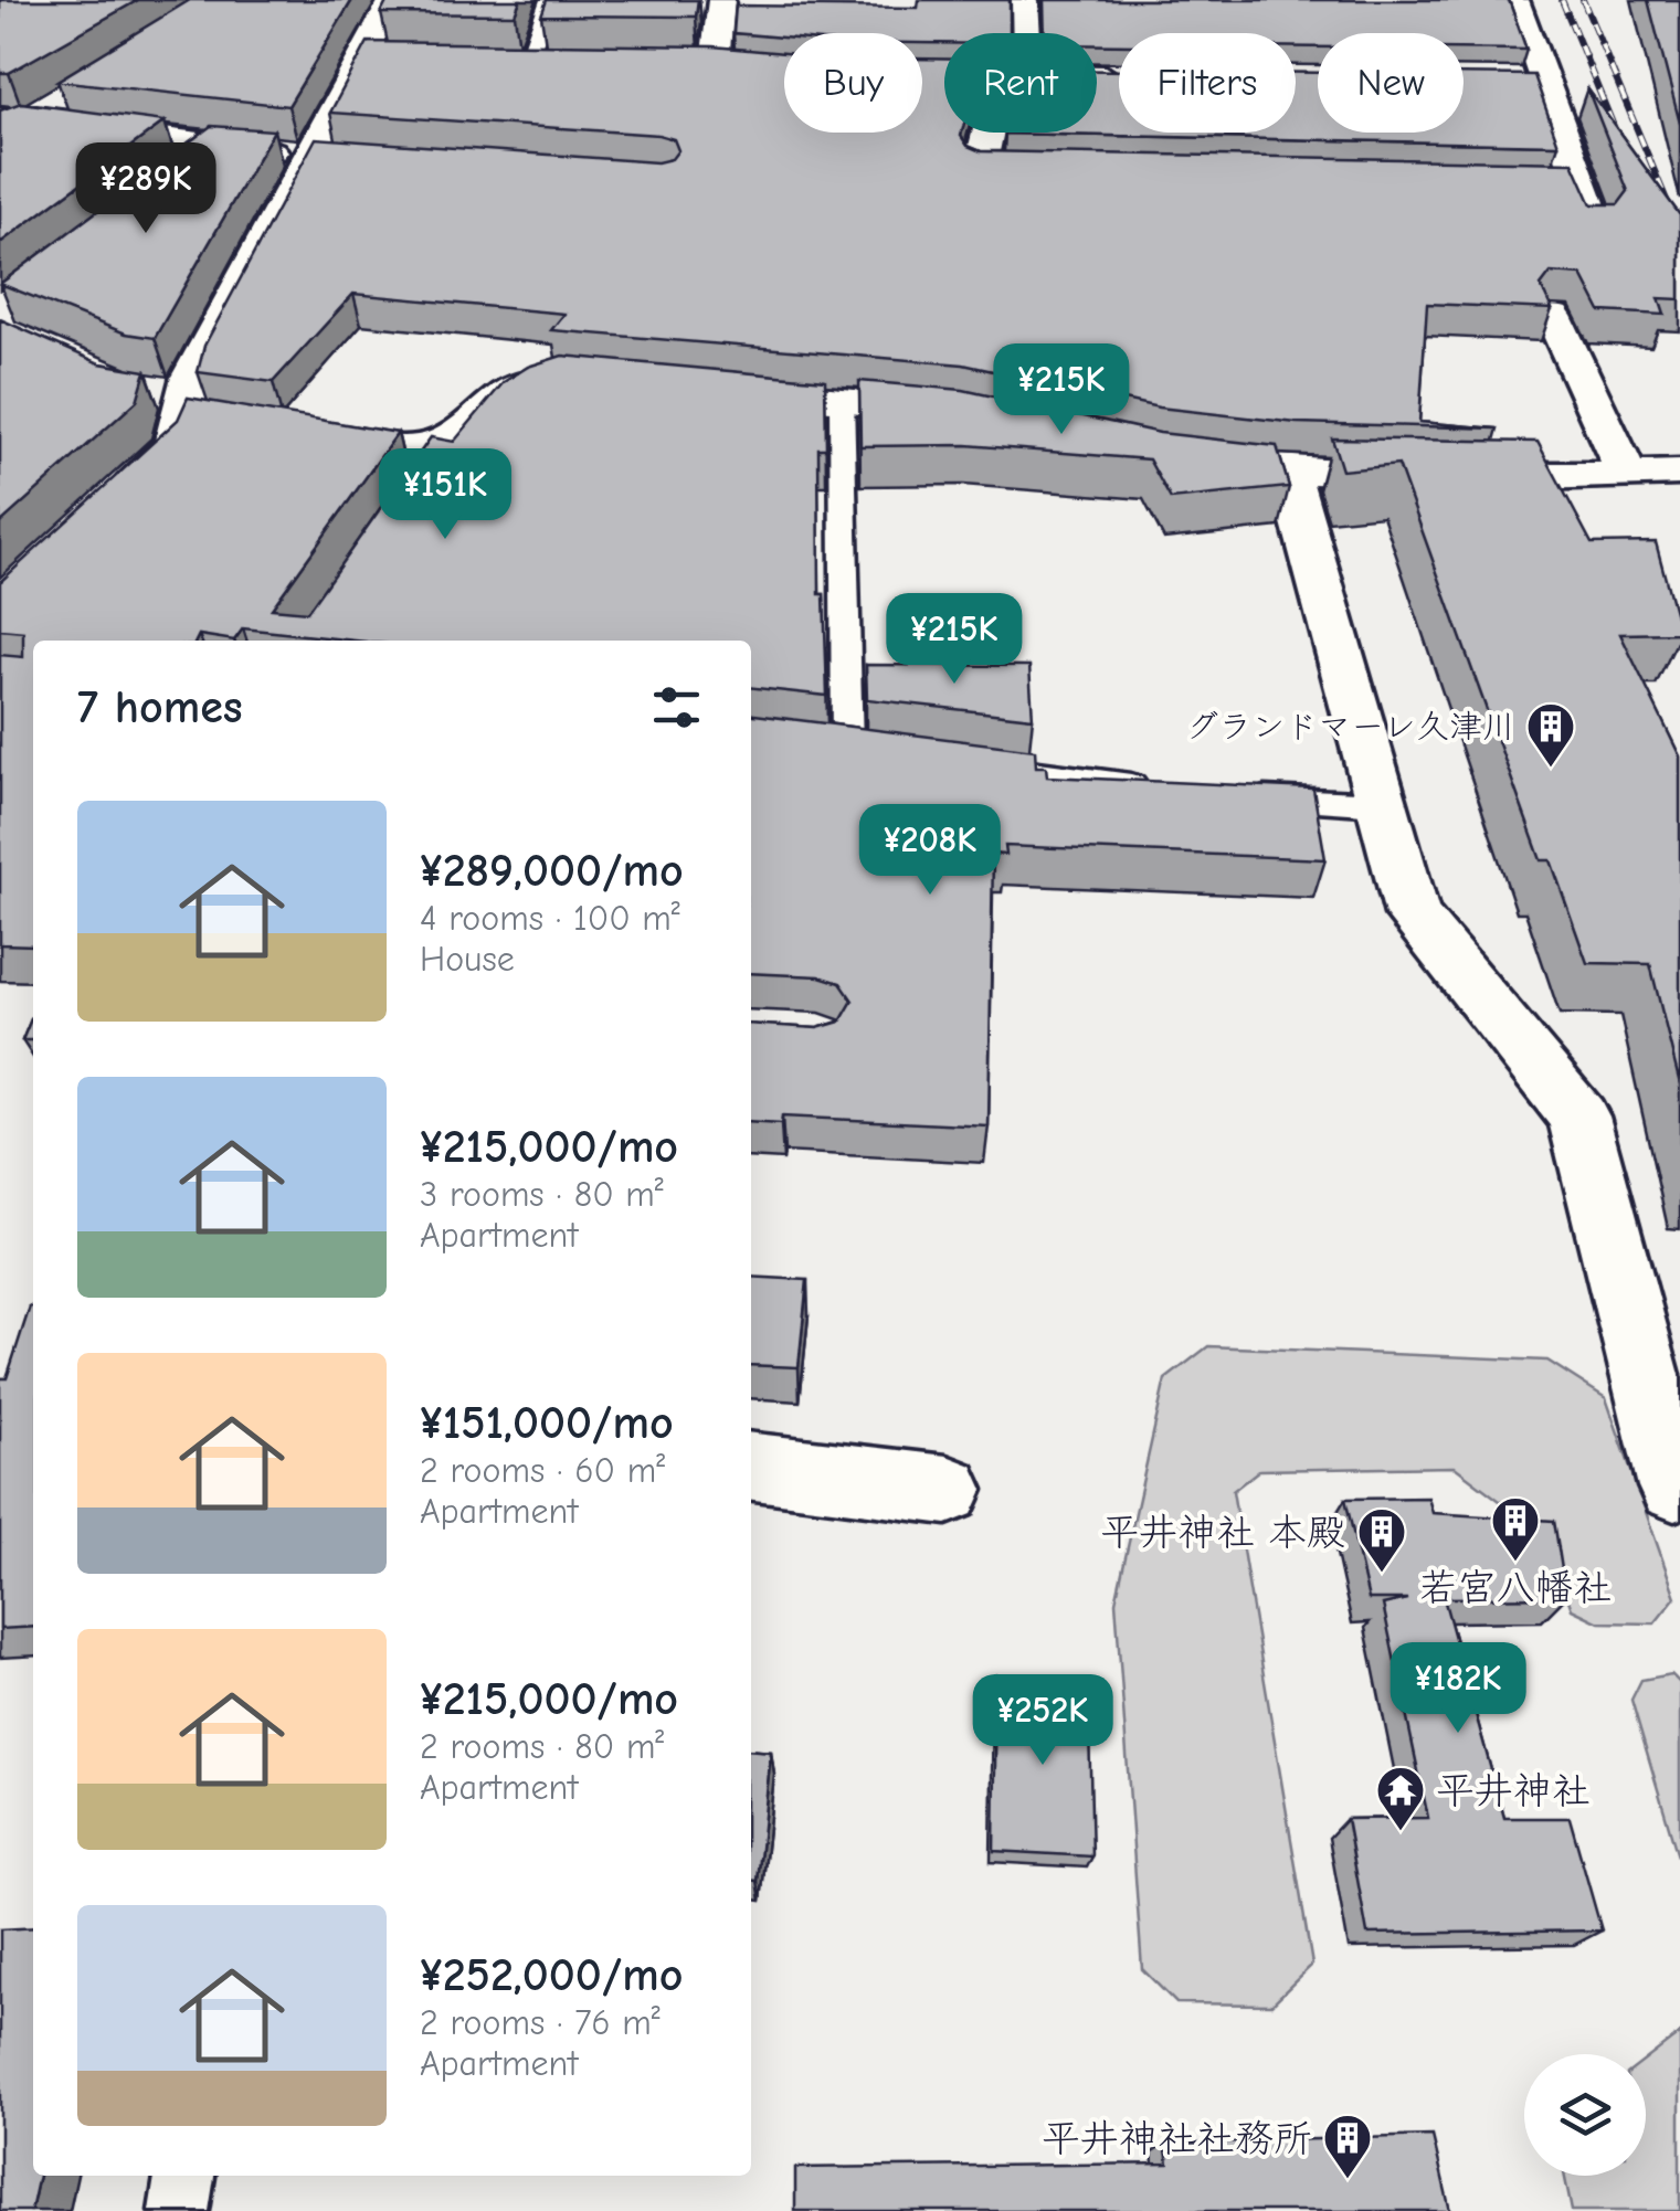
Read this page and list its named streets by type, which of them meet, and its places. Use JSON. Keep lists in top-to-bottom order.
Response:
{
  "places": {
    "building": [
      "グランドマーレ久津川",
      "若宮八幡社",
      "平井神社 本殿",
      "平井神社社務所"
    ],
    "temple": ["平井神社"]
  },
  "page": {
    "chip": [
      "Buy",
      "Rent",
      "Filters",
      "New"
    ],
    "price": [
      "¥289K",
      "¥215K",
      "¥151K",
      "¥215K",
      "¥208K",
      "¥182K",
      "¥252K"
    ],
    "heading": "7 homes",
    "list": [
      {
        "name": "¥289,000/mo",
        "note": "4 rooms · 100 m² · House"
      },
      {
        "name": "¥215,000/mo",
        "note": "3 rooms · 80 m² · Apartment"
      },
      {
        "name": "¥151,000/mo",
        "note": "2 rooms · 60 m² · Apartment"
      },
      {
        "name": "¥215,000/mo",
        "note": "2 rooms · 80 m² · Apartment"
      },
      {
        "name": "¥252,000/mo",
        "note": "2 rooms · 76 m² · Apartment"
      }
    ]
  }
}
